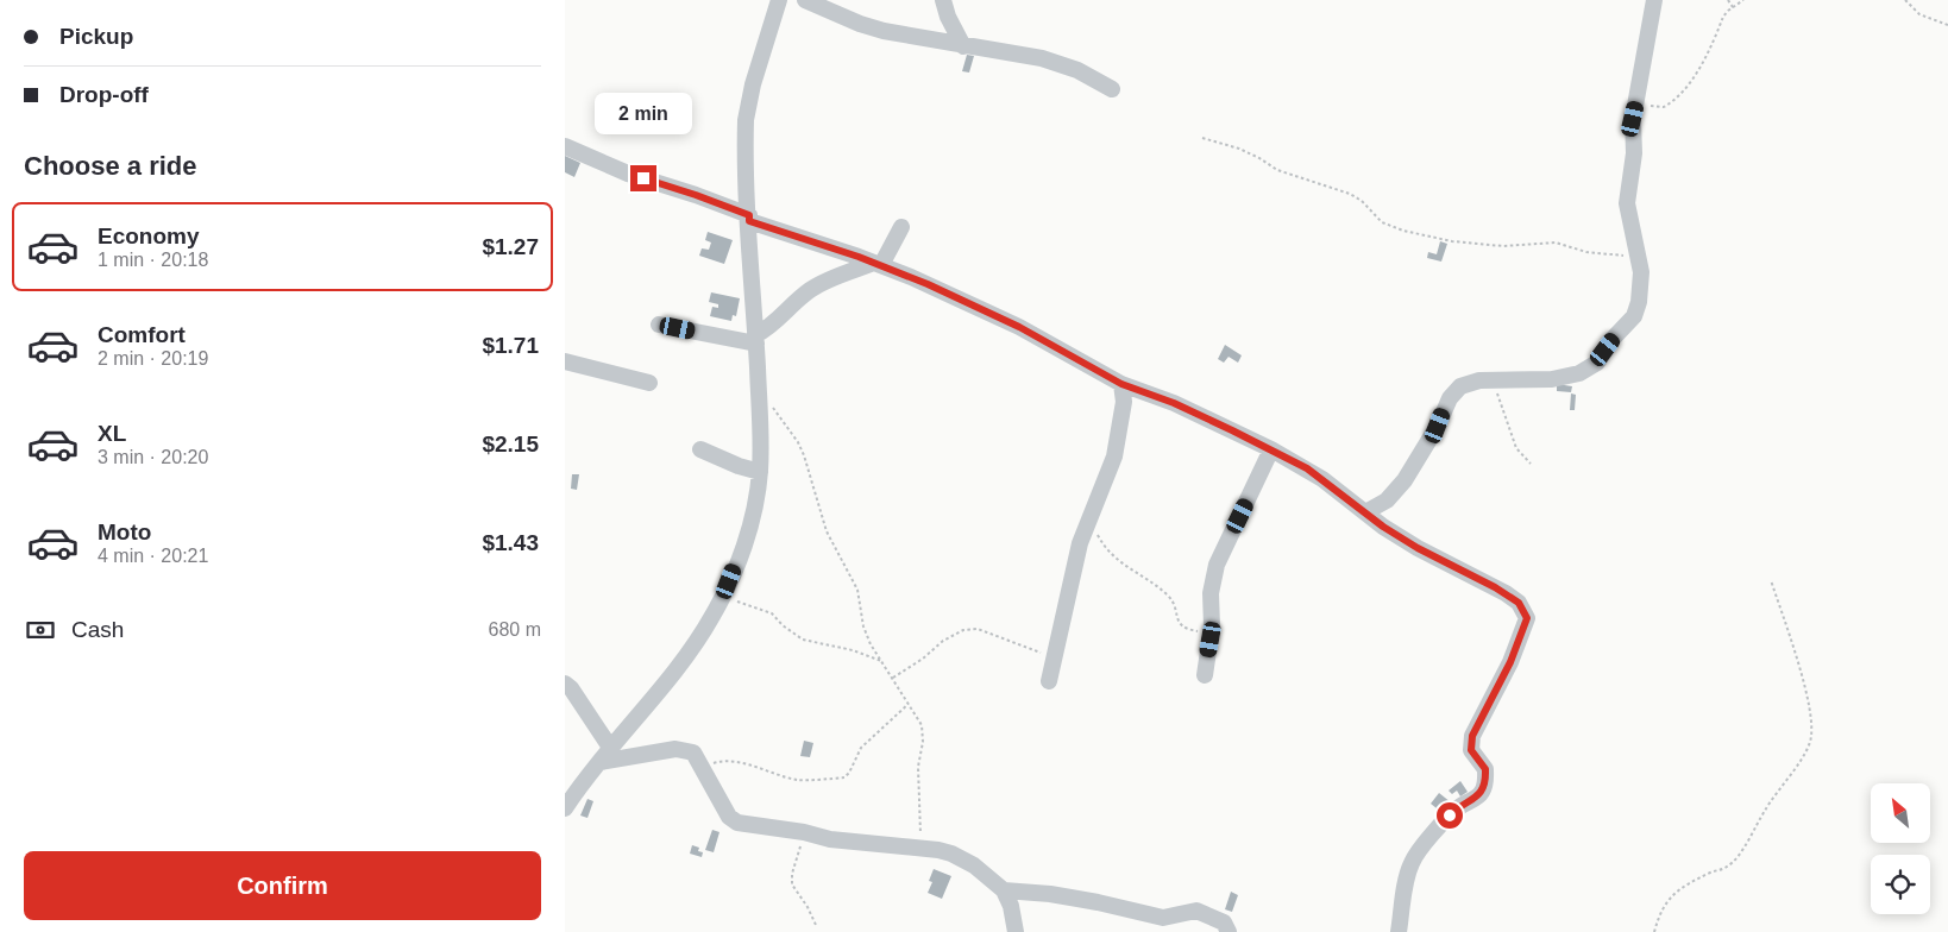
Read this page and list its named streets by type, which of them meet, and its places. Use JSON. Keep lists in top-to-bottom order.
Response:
{
  "north": "top left",
  "page": {
    "banner": ["Pickup", "Drop-off"],
    "bubble": "2 min",
    "heading": "Choose a ride",
    "list": [
      {
        "name": "Economy",
        "note": "1 min · 20:18",
        "value": "$1.27"
      },
      {
        "name": "Comfort",
        "note": "2 min · 20:19",
        "value": "$1.71"
      },
      {
        "name": "XL",
        "note": "3 min · 20:20",
        "value": "$2.15"
      },
      {
        "name": "Moto",
        "note": "4 min · 20:21",
        "value": "$1.43"
      }
    ],
    "pay": ["Cash", "680 m"],
    "buttons": "Confirm"
  }
}
